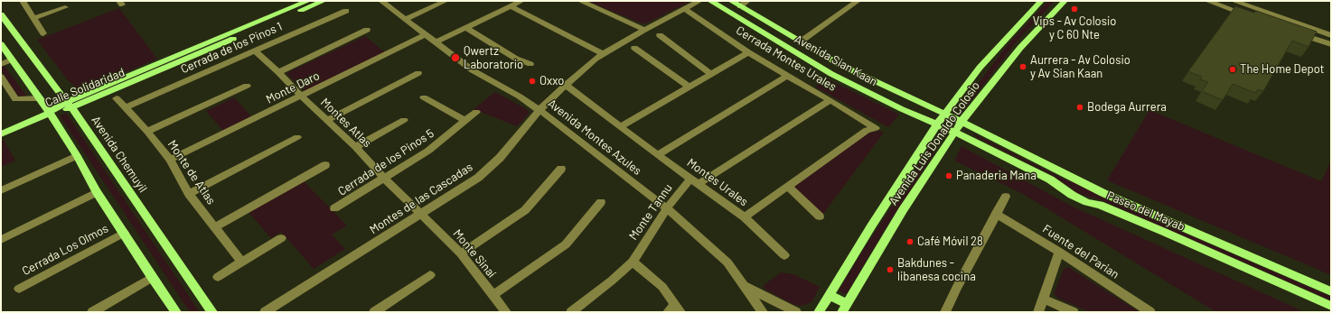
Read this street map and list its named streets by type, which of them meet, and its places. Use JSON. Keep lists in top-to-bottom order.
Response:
{
  "streets": {
    "main road": [
      "Avenida Sian Kaan",
      "Calle Solidaridad",
      "Avenida Luis Donaldo Colosio",
      "Avenida Chemuyil",
      "Paseo del Mayab"
    ],
    "street": [
      "Cerrada de los Pinos 1",
      "Cerrada Montes Urales",
      "Monte Daro",
      "Montes Atlas",
      "Avenida Montes Azules",
      "Cerrada de los Pinos 5",
      "Monte de Atlas",
      "Montes Urales",
      "Montes de las Cascadas",
      "Monte Tannu",
      "Cerrada Los Olmos",
      "Fuente del Parian",
      "Monte Sinaí"
    ]
  },
  "crossings": [
    ["Cerrada de los Pinos 1", "Montes Atlas"],
    ["Cerrada de los Pinos 1", "Monte de Atlas"],
    ["Cerrada Montes Urales", "Montes Urales"],
    ["Cerrada Montes Urales", "Montes de las Cascadas"],
    ["Cerrada Montes Urales", "Monte Tannu"],
    ["Avenida Sian Kaan", "Avenida Luis Donaldo Colosio"],
    ["Avenida Sian Kaan", "Paseo del Mayab"],
    ["Calle Solidaridad", "Avenida Chemuyil"],
    ["Monte Daro", "Montes Atlas"],
    ["Monte Daro", "Avenida Montes Azules"],
    ["Monte Daro", "Monte de Atlas"],
    ["Montes Atlas", "Cerrada de los Pinos 5"],
    ["Montes Atlas", "Montes de las Cascadas"],
    ["Montes Atlas", "Monte Sinaí"],
    ["Avenida Montes Azules", "Montes de las Cascadas"],
    ["Avenida Montes Azules", "Monte Tannu"],
    ["Avenida Luis Donaldo Colosio", "Paseo del Mayab"],
    ["Montes Urales", "Montes de las Cascadas"],
    ["Montes Urales", "Monte Tannu"],
    ["Montes de las Cascadas", "Monte Sinaí"]
  ],
  "places": [
    "Vips - Av Colosio y C 60 Nte",
    "Qwertz Laboratorio",
    "Aurrera - Av Colosio y Av Sian Kaan",
    "The Home Depot",
    "Oxxo",
    "Bodega Aurrera",
    "Panaderia Mana",
    "Café Móvil 28",
    "Bakdunes - libanesa cocina"
  ]
}
